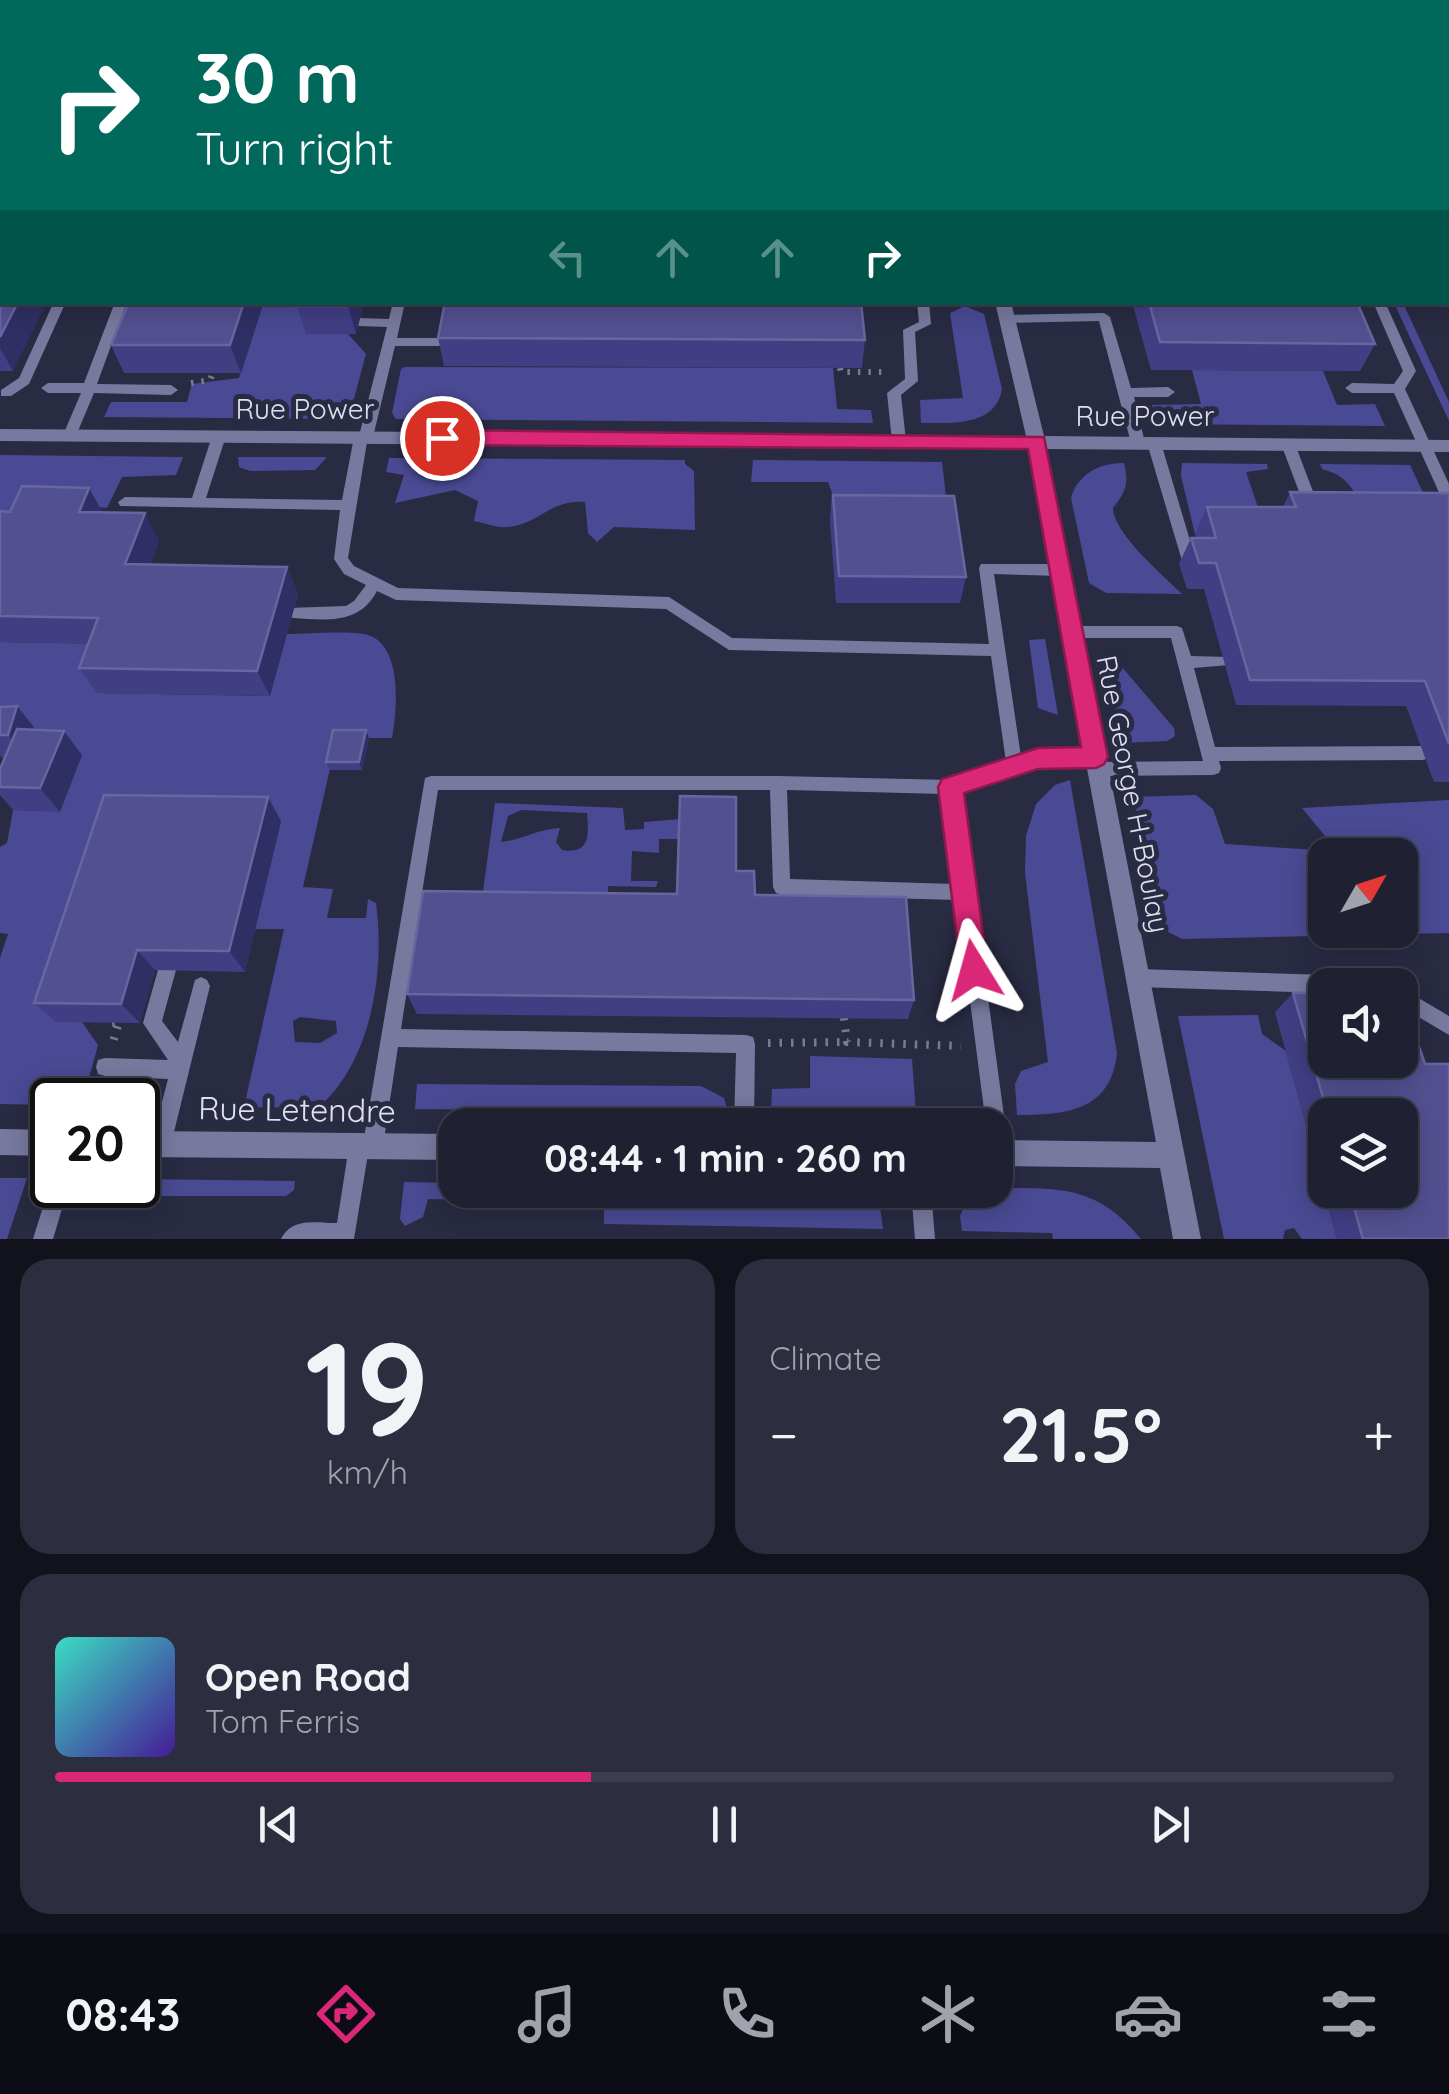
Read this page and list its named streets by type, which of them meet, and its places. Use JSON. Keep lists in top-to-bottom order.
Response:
{
  "streets": {
    "street": ["Rue Power", "Rue George H-Boulay", "Rue Letendre"]
  },
  "crossings": [
    ["Rue Power", "Rue George H-Boulay"]
  ],
  "north": "top right",
  "page": {
    "turn": ["30 m", "Turn right"],
    "limit": "20",
    "trip": "08:44 · 1 min · 260 m",
    "tile": [
      ["19", "km/h"],
      "Climate"
    ],
    "heat": ["−", "21.5°", "+"],
    "song": ["Open Road", "Tom Ferris"],
    "tabs": "08:43"
  }
}
